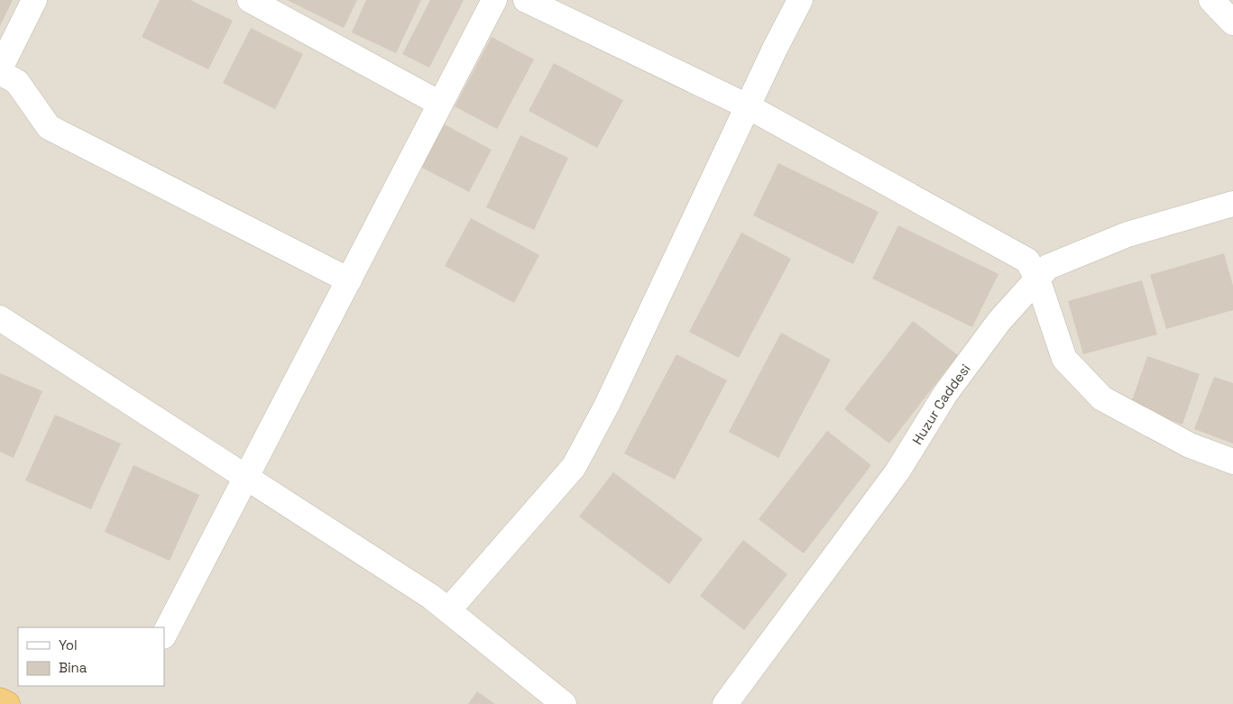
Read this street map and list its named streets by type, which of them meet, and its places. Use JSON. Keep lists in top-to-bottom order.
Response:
{
  "streets": {
    "street": ["Huzur Caddesi"]
  },
  "legend": ["Yol", "Bina"]
}
